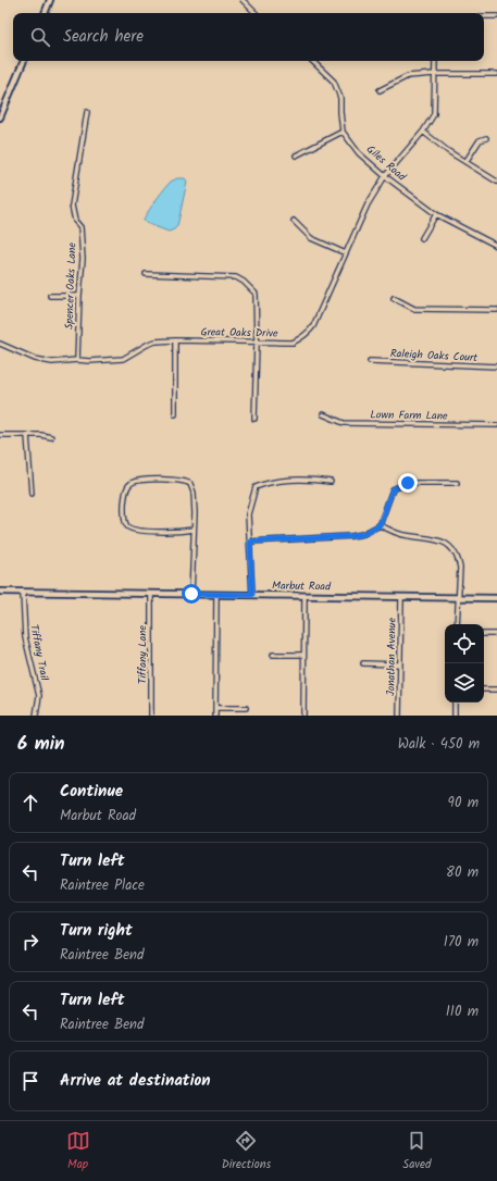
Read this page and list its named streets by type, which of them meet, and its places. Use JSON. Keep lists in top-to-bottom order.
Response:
{
  "streets": {
    "street": [
      "Giles Road",
      "Spencer Oaks Lane",
      "Great Oaks Drive",
      "Raleigh Oaks Court",
      "Lown Farm Lane",
      "Marbut Road",
      "Tiffany Trail",
      "Tiffany Lane",
      "Jonathan Avenue"
    ]
  },
  "crossings": [
    ["Giles Road", "Great Oaks Drive"],
    ["Spencer Oaks Lane", "Great Oaks Drive"],
    ["Marbut Road", "Tiffany Trail"],
    ["Marbut Road", "Tiffany Lane"],
    ["Marbut Road", "Jonathan Avenue"]
  ],
  "page": {
    "search": "Search here",
    "heading": ["6 min", "Walk · 450 m"],
    "list": [
      ["Continue", "Marbut Road", "90 m"],
      ["Turn left", "Raintree Place", "80 m"],
      ["Turn right", "Raintree Bend", "170 m"],
      ["Turn left", "Raintree Bend", "110 m"],
      "Arrive at destination"
    ],
    "nav": ["Map", "Directions", "Saved"]
  }
}
